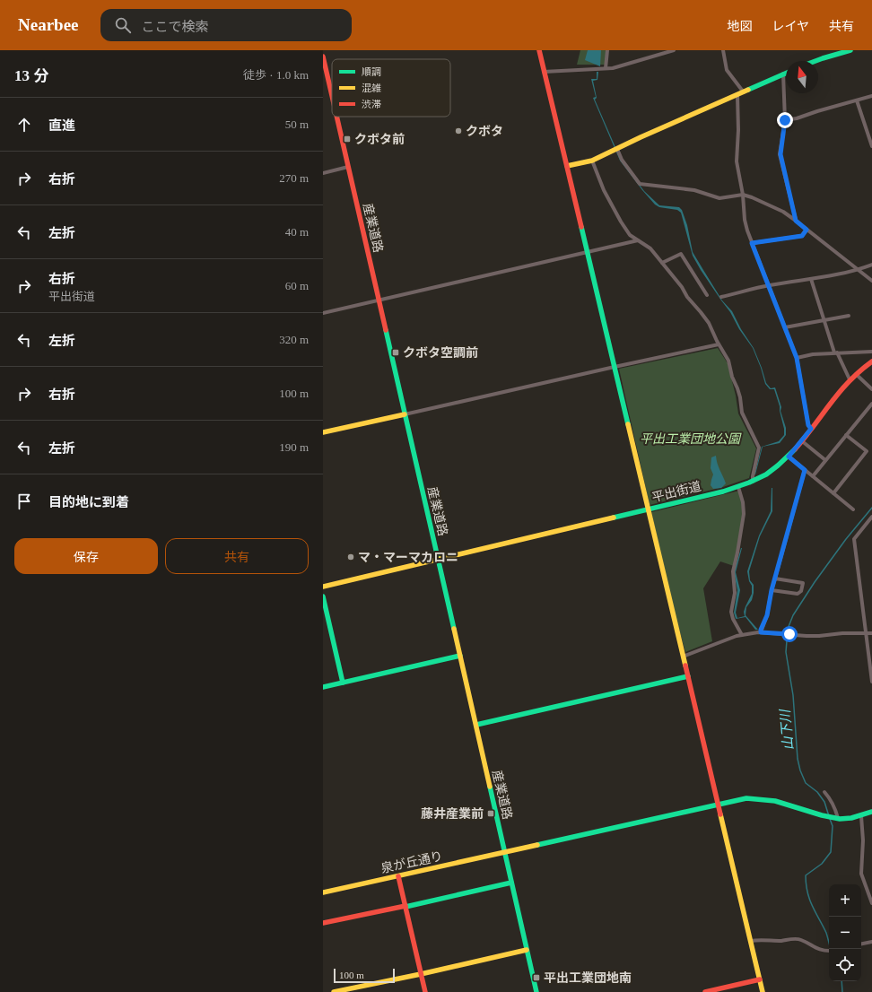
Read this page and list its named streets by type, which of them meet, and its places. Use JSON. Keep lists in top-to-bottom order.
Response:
{
  "streets": {
    "street": ["産業道路", "平出街道", "泉が丘通り"]
  },
  "crossings": [
    ["産業道路", "平出街道"],
    ["産業道路", "泉が丘通り"]
  ],
  "water": ["山下川"],
  "parks": ["平出工業団地公園"],
  "places": {
    "other": ["クボタ", "マ・マーマカロニ"],
    "transit": [
      "クボタ前",
      "クボタ空調前",
      "藤井産業前",
      "平出工業団地南"
    ]
  },
  "legend": ["順調", "混雑", "渋滞"],
  "scale_bar": "100 m",
  "north": "top",
  "page": {
    "header": "Nearbee",
    "search": "ここで検索",
    "nav": ["地図", "レイヤ", "共有"],
    "heading": ["13 分", "徒歩 · 1.0 km"],
    "list": [
      ["直進", "50 m"],
      ["右折", "270 m"],
      ["左折", "40 m"],
      ["右折", "平出街道", "60 m"],
      ["左折", "320 m"],
      ["右折", "100 m"],
      ["左折", "190 m"],
      "目的地に到着"
    ],
    "buttons": ["保存", "共有"],
    "map_buttons": ["+", "−"],
    "scale": "100 m"
  }
}
